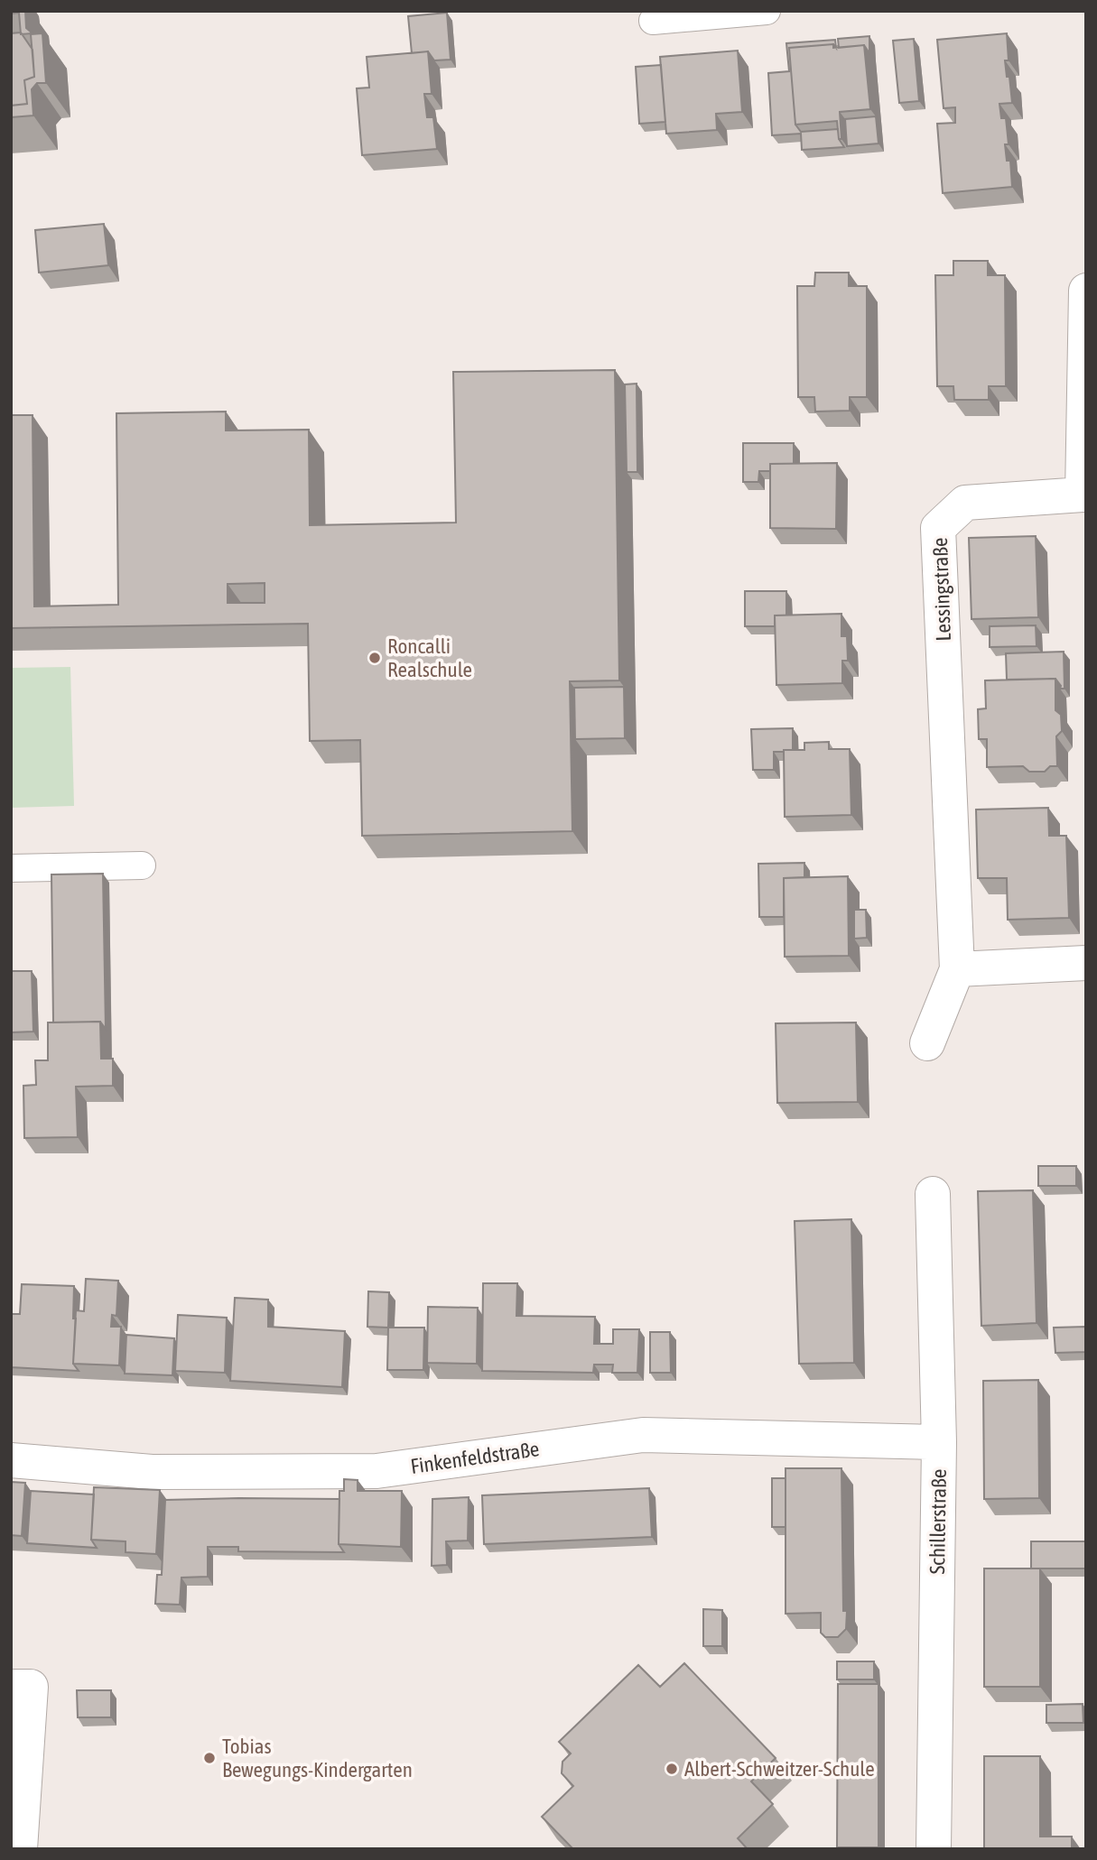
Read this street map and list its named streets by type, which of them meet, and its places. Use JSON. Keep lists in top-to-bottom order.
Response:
{
  "streets": {
    "street": ["Lessingstraße", "Finkenfeldstraße", "Schillerstraße"]
  },
  "crossings": [
    ["Finkenfeldstraße", "Schillerstraße"]
  ],
  "places": ["Roncalli Realschule", "Tobias Bewegungs-Kindergarten", "Albert-Schweitzer-Schule"]
}
